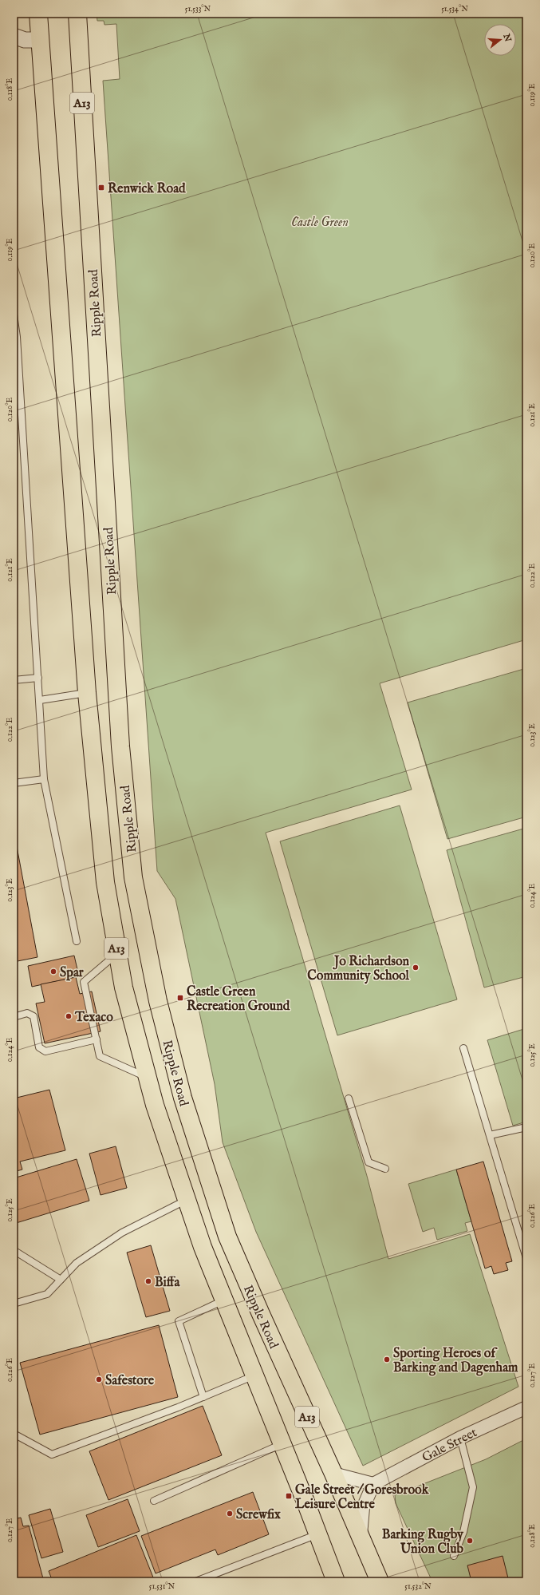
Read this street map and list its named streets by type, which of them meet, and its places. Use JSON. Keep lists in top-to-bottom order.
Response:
{
  "streets": {
    "highway": ["A13", "Ripple Road"],
    "street": ["Gale Street"]
  },
  "parks": ["Castle Green"],
  "places": {
    "transit": ["Renwick Road", "Castle Green Recreation Ground", "Gale Street / Goresbrook Leisure Centre"],
    "other": [
      "Jo Richardson Community School",
      "Spar",
      "Texaco",
      "Biffa",
      "Sporting Heroes of Barking and Dagenham",
      "Safestore",
      "Screwfix",
      "Barking Rugby Union Club"
    ]
  },
  "north": "right",
  "coordinates": [
    "51.533°N",
    "51.534°N",
    "0.118°E",
    "0.119°E",
    "0.120°E",
    "0.121°E",
    "0.122°E",
    "0.123°E",
    "0.124°E",
    "0.125°E",
    "0.126°E",
    "0.127°E",
    "0.128°E",
    "51.531°N",
    "51.532°N"
  ]
}
